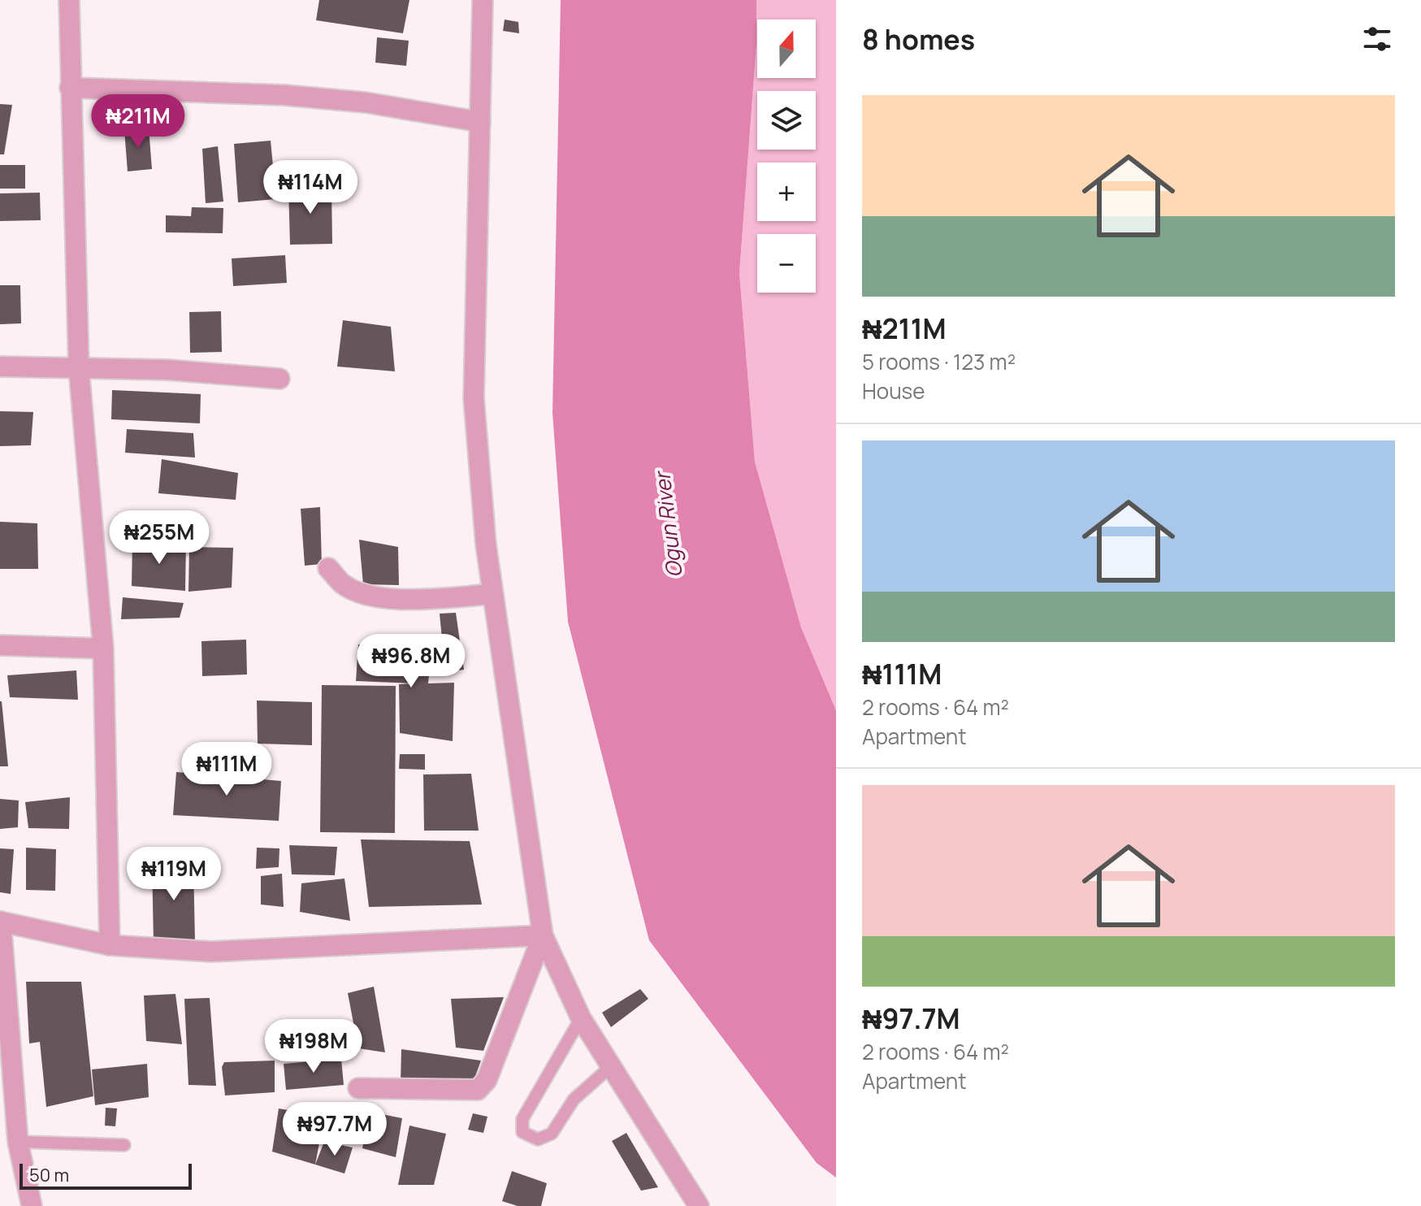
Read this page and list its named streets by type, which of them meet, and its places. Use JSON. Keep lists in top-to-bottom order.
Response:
{
  "water": ["Ogun River"],
  "scale_bar": "50 m",
  "north": "top",
  "page": {
    "heading": "8 homes",
    "map_buttons": ["+", "−"],
    "list": [
      {
        "name": "₦211M",
        "note": "5 rooms · 123 m² · House"
      },
      {
        "name": "₦111M",
        "note": "2 rooms · 64 m² · Apartment"
      },
      {
        "name": "₦97.7M",
        "note": "2 rooms · 64 m² · Apartment"
      }
    ],
    "price": [
      "₦211M",
      "₦114M",
      "₦255M",
      "₦96.8M",
      "₦111M",
      "₦119M",
      "₦198M",
      "₦97.7M"
    ],
    "scale": "50 m"
  }
}
